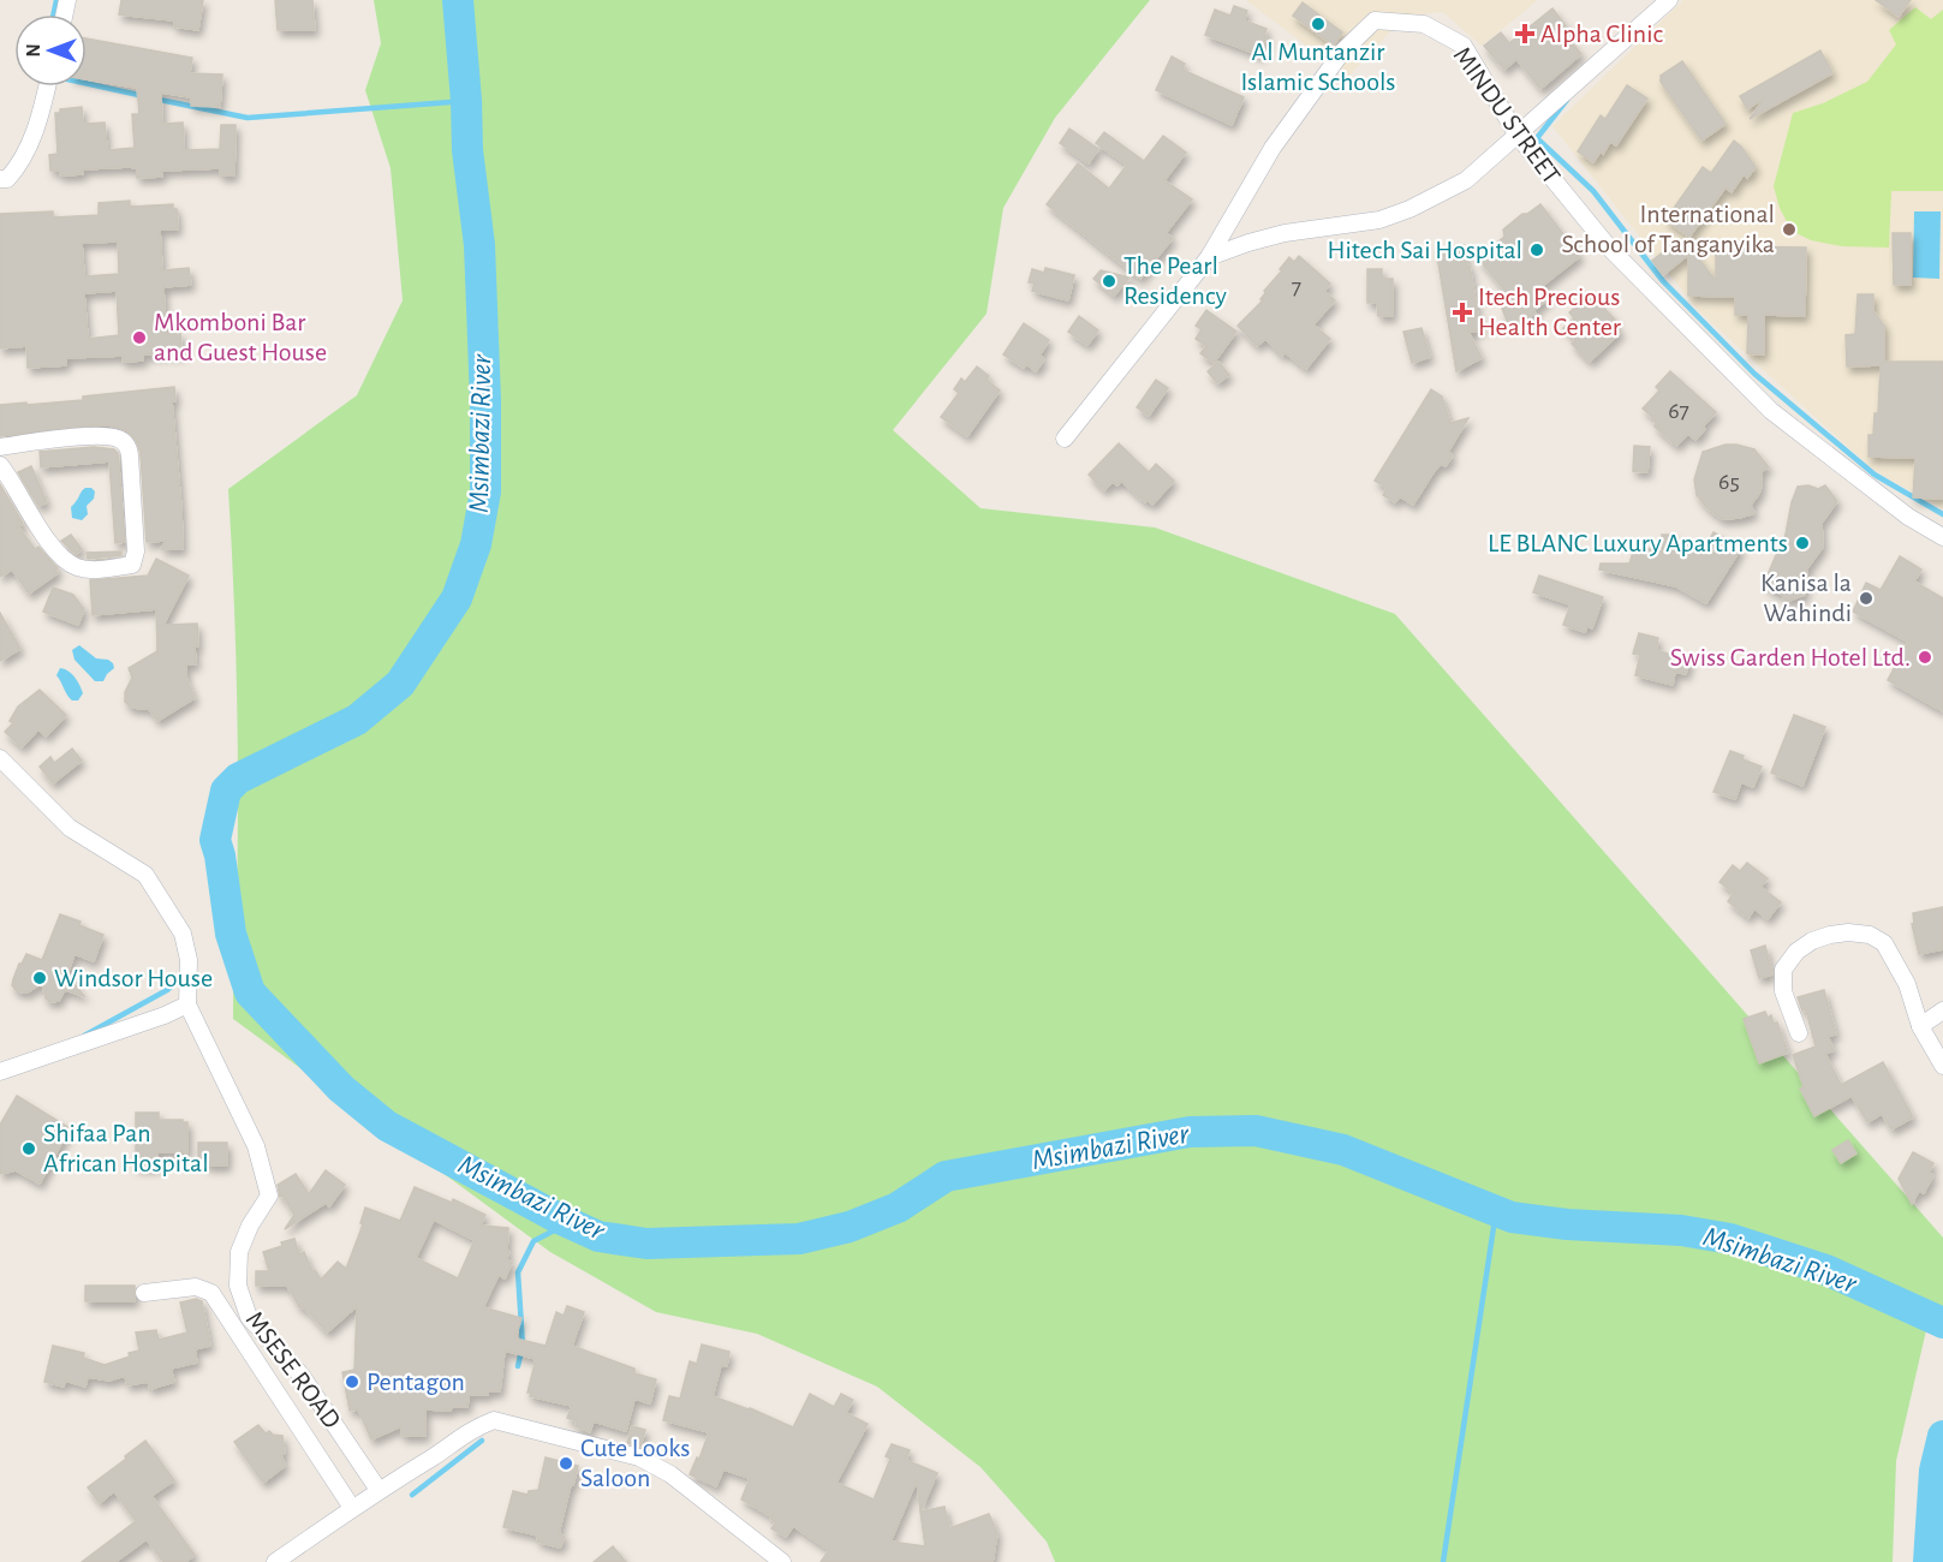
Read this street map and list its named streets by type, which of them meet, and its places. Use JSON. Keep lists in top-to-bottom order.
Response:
{
  "streets": {
    "street": ["MINDU STREET", "MSESE ROAD"]
  },
  "water": ["Msimbazi River"],
  "places": {
    "other": [
      "Al Muntanzir Islamic Schools",
      "International School of Tanganyika",
      "Hitech Sai Hospital",
      "The Pearl Residency",
      "Mkomboni Bar and Guest House",
      "LE BLANC Luxury Apartments",
      "Kanisa la Wahindi",
      "Swiss Garden Hotel Ltd.",
      "Windsor House",
      "Shifaa Pan African Hospital",
      "Pentagon",
      "Cute Looks Saloon"
    ],
    "health": ["Alpha Clinic", "Itech Precious Health Center"]
  },
  "house_numbers": ["7", "67", "65"],
  "north": "left"
}
